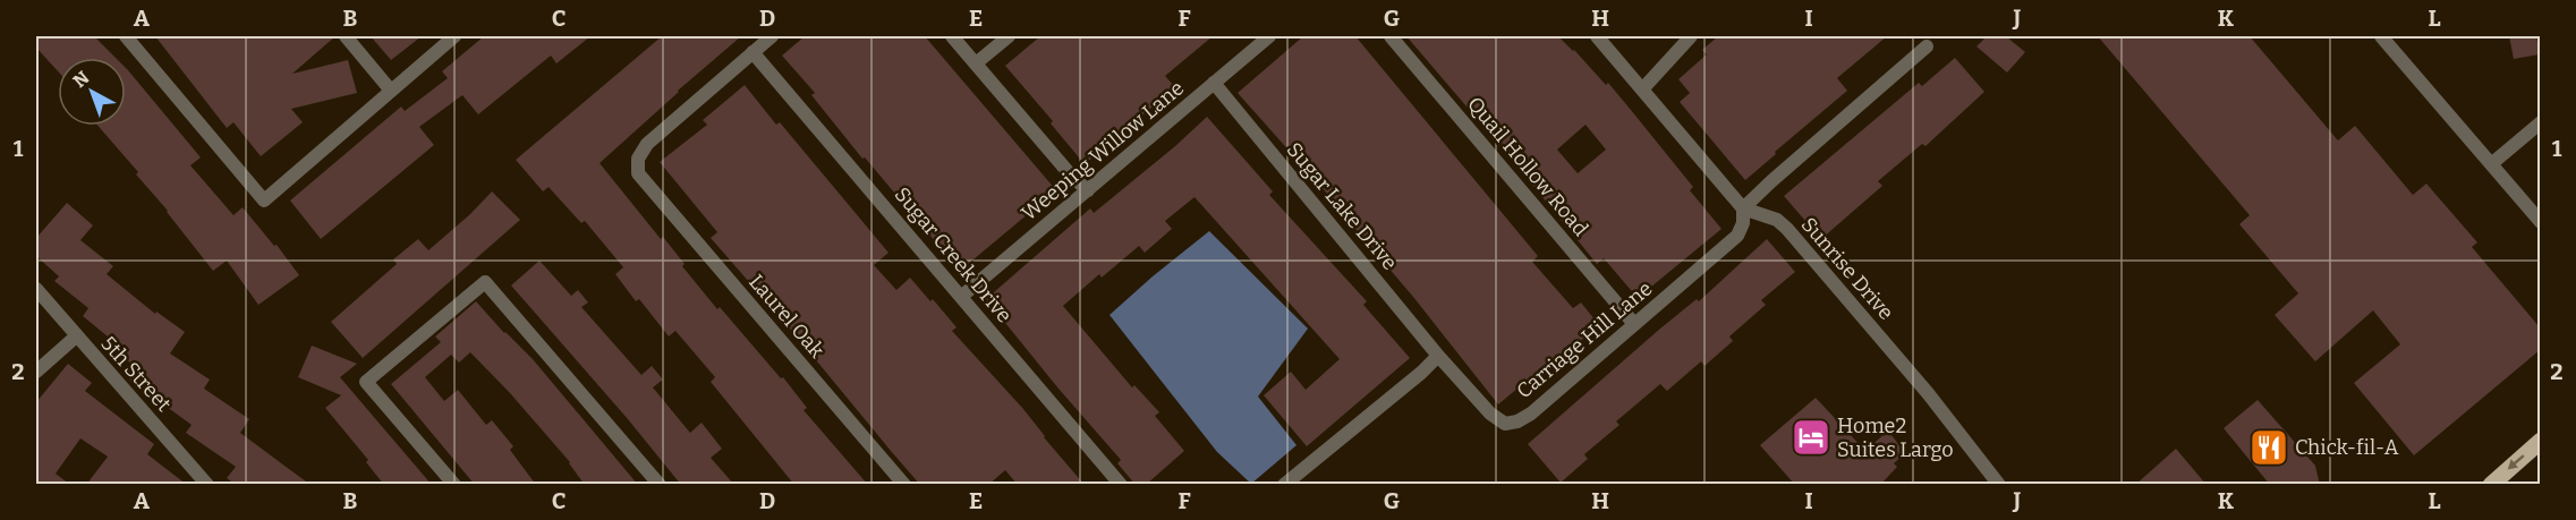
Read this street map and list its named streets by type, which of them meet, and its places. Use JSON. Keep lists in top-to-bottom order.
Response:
{
  "streets": {
    "street": [
      "Weeping Willow Lane",
      "Quail Hollow Road",
      "Sugar Lake Drive",
      "Sugar Creek Drive",
      "Sunrise Drive",
      "Laurel Oak",
      "Carriage Hill Lane",
      "5th Street"
    ]
  },
  "crossings": [
    ["Weeping Willow Lane", "Sugar Lake Drive"],
    ["Weeping Willow Lane", "Sugar Creek Drive"],
    ["Quail Hollow Road", "Carriage Hill Lane"],
    ["Sugar Lake Drive", "Carriage Hill Lane"],
    ["Sugar Creek Drive", "Laurel Oak"],
    ["Sunrise Drive", "Carriage Hill Lane"]
  ],
  "places": {
    "hotel": ["Home2 Suites Largo"],
    "restaurant": ["Chick-fil-A"]
  },
  "north": "top left",
  "grid": {
    "columns": [
      "A",
      "B",
      "C",
      "D",
      "E",
      "F",
      "G",
      "H",
      "I",
      "J",
      "K",
      "L"
    ],
    "rows": ["1", "2"]
  }
}
